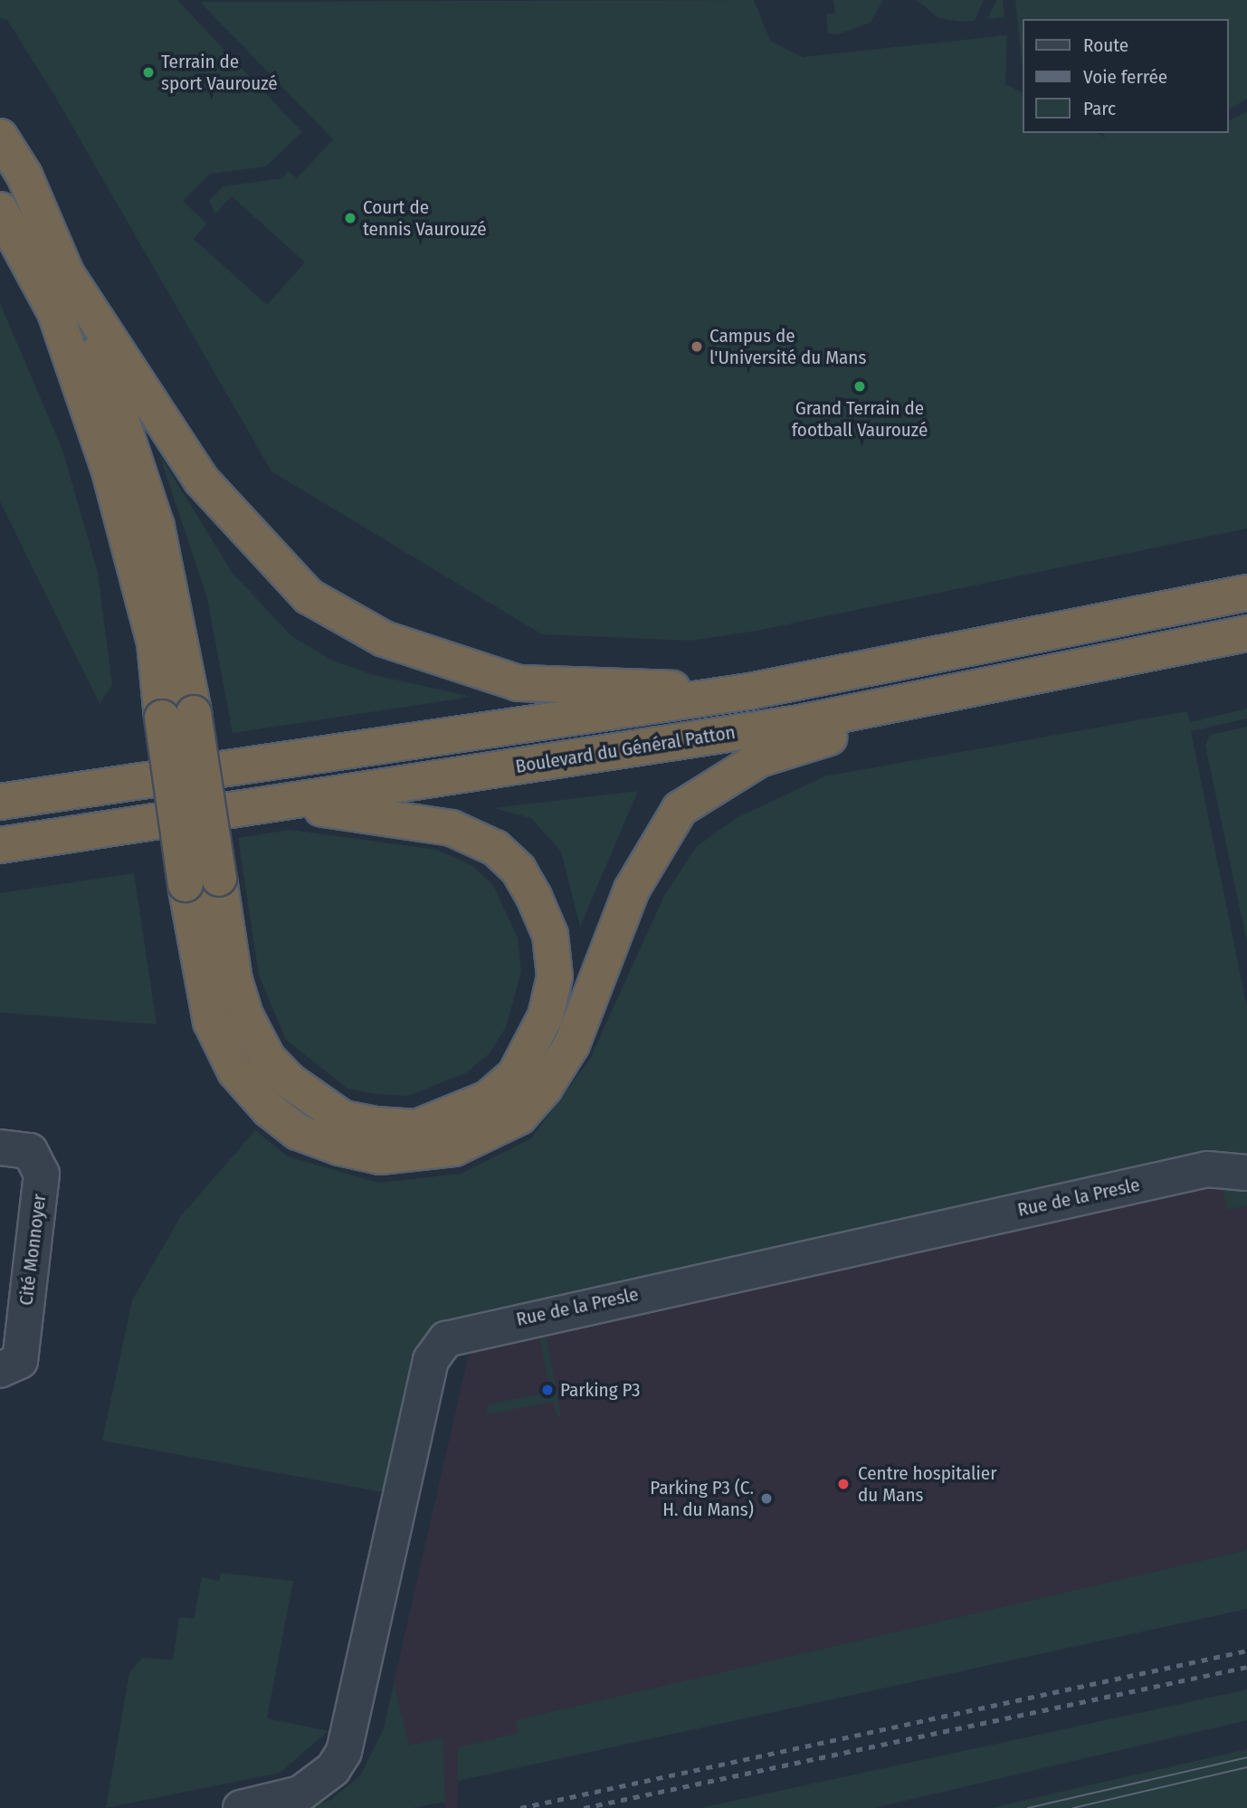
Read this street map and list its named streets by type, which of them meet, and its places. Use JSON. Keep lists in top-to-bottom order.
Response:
{
  "streets": {
    "highway": ["Boulevard du Général Patton"],
    "street": ["Rue de la Presle", "Cité Monnoyer"]
  },
  "places": [
    "Terrain de sport Vaurouzé",
    "Court de tennis Vaurouzé",
    "Campus de l'Université du Mans",
    "Grand Terrain de football Vaurouzé",
    "Parking P3",
    "Centre hospitalier du Mans",
    "Parking P3 (C. H. du Mans)"
  ],
  "legend": ["Route", "Voie ferrée", "Parc"]
}
